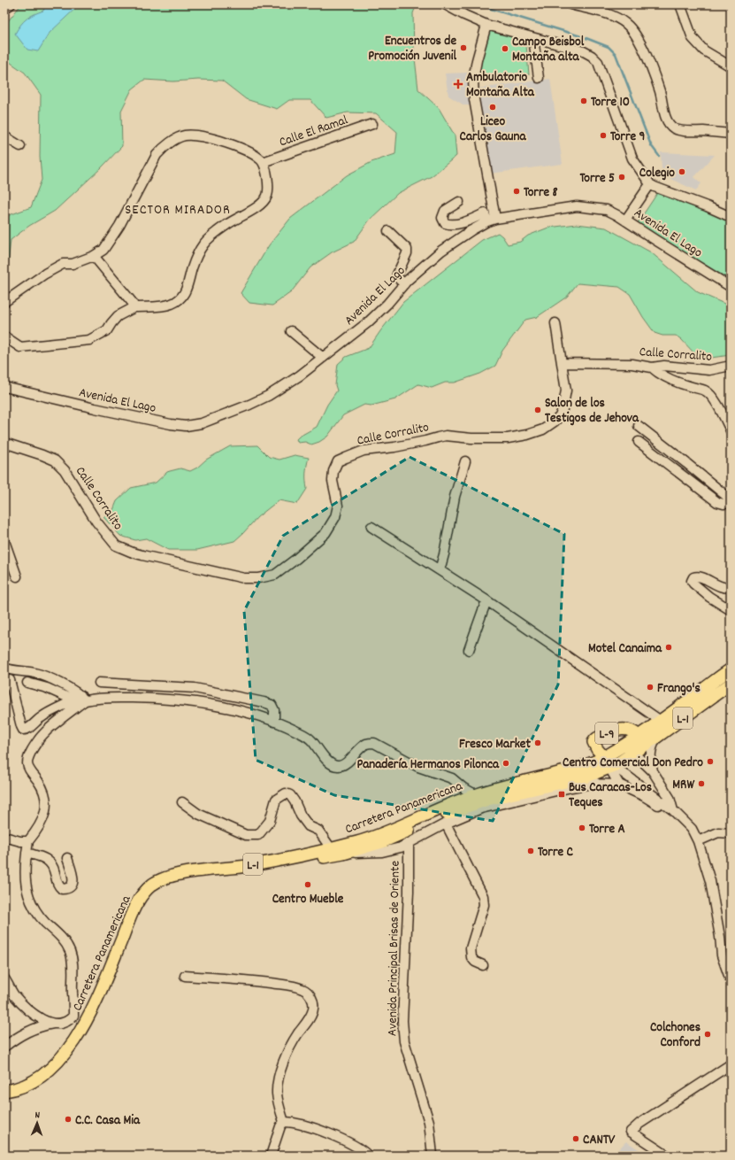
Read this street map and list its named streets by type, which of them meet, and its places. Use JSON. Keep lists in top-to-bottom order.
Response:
{
  "streets": {
    "main road": ["L-1", "L-9", "Carretera Panamericana"],
    "street": [
      "Calle El Ramal",
      "Avenida El Lago",
      "Calle Corralito",
      "Avenida Principal Brisas de Oriente"
    ]
  },
  "crossings": [
    ["L-9", "Carretera Panamericana"]
  ],
  "districts": ["SECTOR MIRADOR"],
  "places": {
    "other": [
      "Encuentros de Promoción Juvenil",
      "Campo Beisbol Montaña alta",
      "Torre 10",
      "Liceo Carlos Gauna",
      "Torre 9",
      "Colegio",
      "Torre 5",
      "Torre 8",
      "Salon de los Testigos de Jehova",
      "Motel Canaima",
      "Frango's",
      "Fresco Market",
      "Centro Comercial Don Pedro",
      "Panadería Hermanos Pilonca",
      "MRW",
      "Torre A",
      "Torre C",
      "Centro Mueble",
      "Colchones Conford",
      "C.C. Casa Mia",
      "CANTV"
    ],
    "health": ["Ambulatorio Montaña Alta"],
    "transit": ["Bus Caracas-Los Teques"]
  },
  "north": "top"
}
